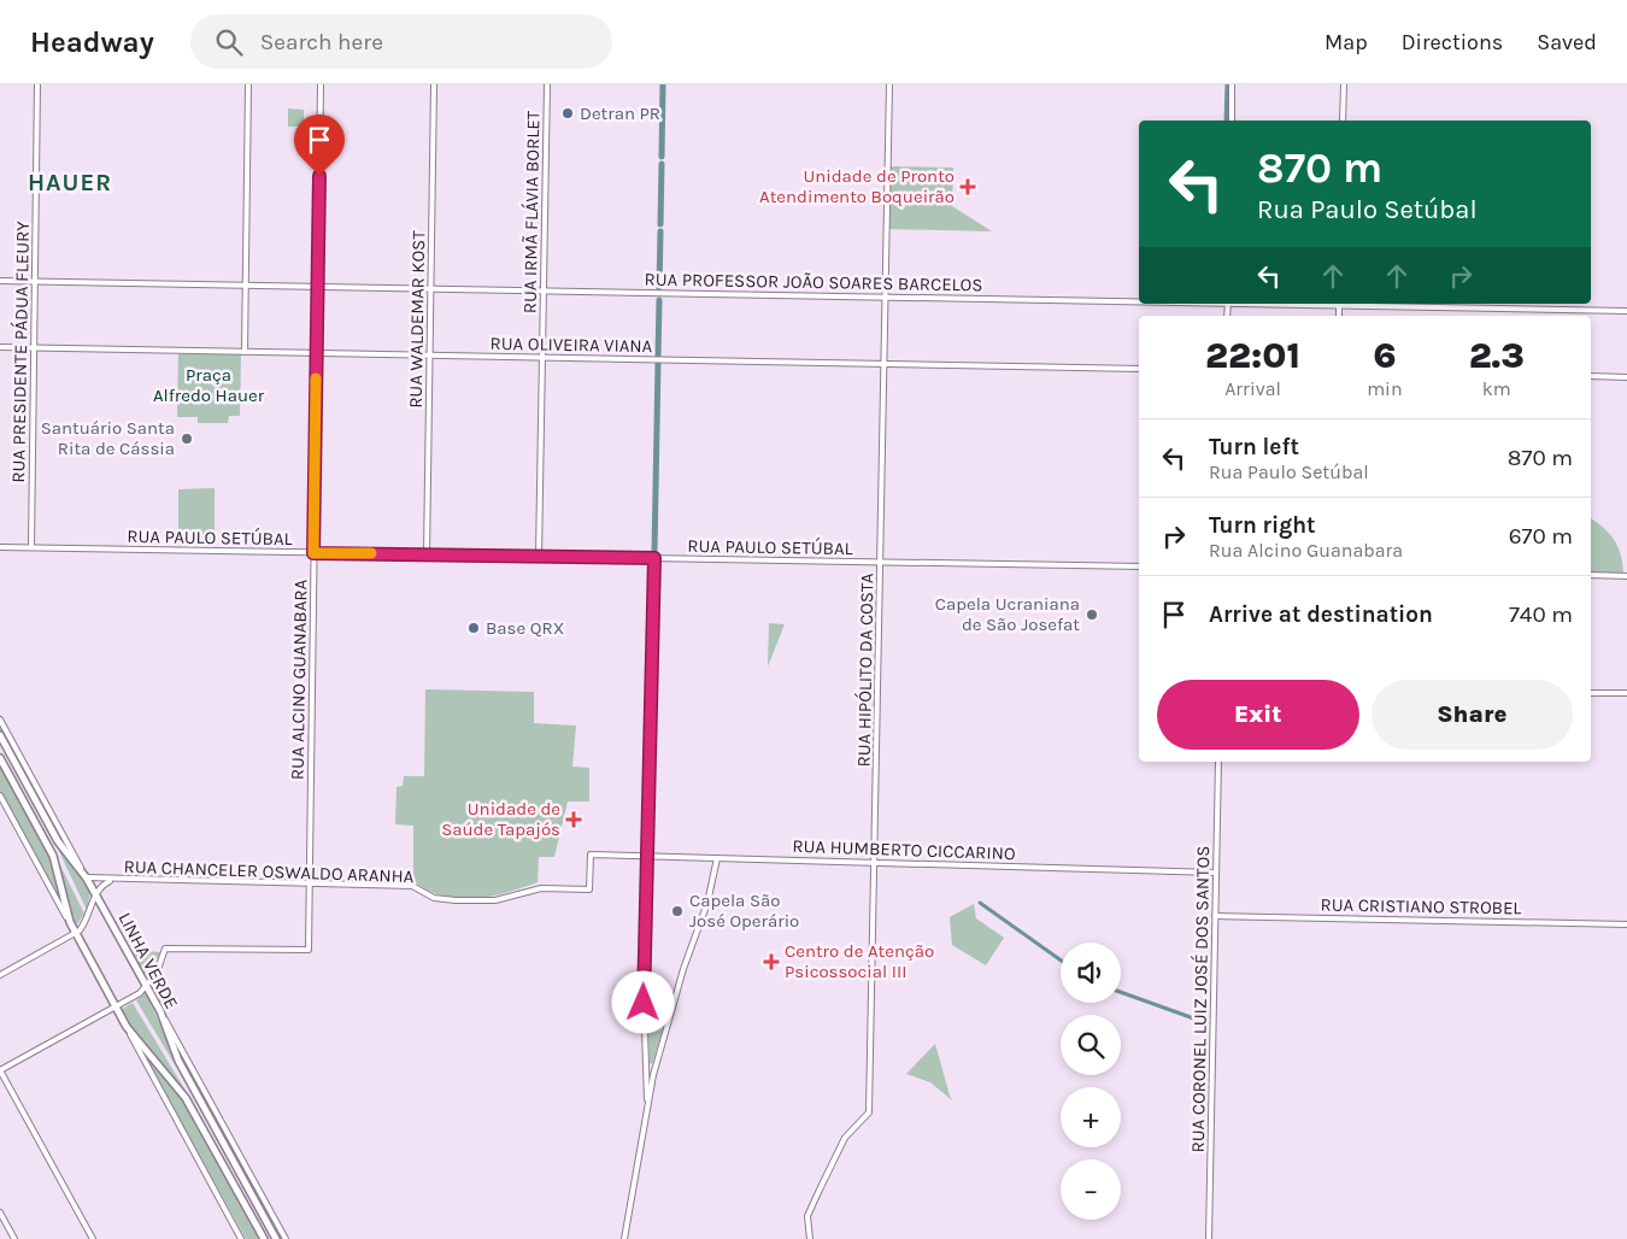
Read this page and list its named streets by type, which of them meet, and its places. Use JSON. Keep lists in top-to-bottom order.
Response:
{
  "streets": {
    "highway": ["LINHA VERDE"],
    "main road": [
      "RUA IRMÃ FLÁVIA BORLET",
      "RUA PROFESSOR JOÃO SOARES BARCELOS",
      "RUA WALDEMAR KOST",
      "RUA OLIVEIRA VIANA",
      "RUA PRESIDENTE PÁDUA FLEURY",
      "RUA PAULO SETÚBAL",
      "RUA HIPÓLITO DA COSTA",
      "RUA ALCINO GUANABARA",
      "RUA HUMBERTO CICCARINO",
      "RUA CHANCELER OSWALDO ARANHA",
      "RUA CRISTIANO STROBEL",
      "RUA CORONEL LUIZ JOSÉ DOS SANTOS"
    ]
  },
  "crossings": [
    ["RUA IRMÃ FLÁVIA BORLET", "RUA PROFESSOR JOÃO SOARES BARCELOS"],
    ["RUA IRMÃ FLÁVIA BORLET", "RUA OLIVEIRA VIANA"],
    ["RUA IRMÃ FLÁVIA BORLET", "RUA PAULO SETÚBAL"],
    ["RUA PROFESSOR JOÃO SOARES BARCELOS", "RUA WALDEMAR KOST"],
    ["RUA PROFESSOR JOÃO SOARES BARCELOS", "RUA PRESIDENTE PÁDUA FLEURY"],
    ["RUA PROFESSOR JOÃO SOARES BARCELOS", "RUA HIPÓLITO DA COSTA"],
    ["RUA PROFESSOR JOÃO SOARES BARCELOS", "RUA ALCINO GUANABARA"],
    ["RUA WALDEMAR KOST", "RUA OLIVEIRA VIANA"],
    ["RUA WALDEMAR KOST", "RUA PAULO SETÚBAL"],
    ["RUA OLIVEIRA VIANA", "RUA PRESIDENTE PÁDUA FLEURY"],
    ["RUA OLIVEIRA VIANA", "RUA HIPÓLITO DA COSTA"],
    ["RUA OLIVEIRA VIANA", "RUA ALCINO GUANABARA"],
    ["RUA PRESIDENTE PÁDUA FLEURY", "RUA PAULO SETÚBAL"],
    ["RUA PAULO SETÚBAL", "RUA HIPÓLITO DA COSTA"],
    ["RUA PAULO SETÚBAL", "RUA ALCINO GUANABARA"],
    ["RUA HIPÓLITO DA COSTA", "RUA HUMBERTO CICCARINO"],
    ["RUA ALCINO GUANABARA", "RUA CHANCELER OSWALDO ARANHA"],
    ["RUA ALCINO GUANABARA", "LINHA VERDE"],
    ["RUA HUMBERTO CICCARINO", "RUA CHANCELER OSWALDO ARANHA"],
    ["RUA HUMBERTO CICCARINO", "RUA CORONEL LUIZ JOSÉ DOS SANTOS"],
    ["RUA CHANCELER OSWALDO ARANHA", "LINHA VERDE"],
    ["RUA CRISTIANO STROBEL", "RUA CORONEL LUIZ JOSÉ DOS SANTOS"]
  ],
  "districts": ["HAUER"],
  "parks": ["Praça Alfredo Hauer"],
  "places": {
    "other": [
      "Detran PR",
      "Santuário Santa Rita de Cássia",
      "Capela Ucraniana de São Josefat",
      "Base QRX",
      "Capela São José Operário"
    ],
    "health": ["Unidade de Pronto Atendimento Boqueirão", "Unidade de Saúde Tapajós", "Centro de Atenção Psicossocial III"]
  },
  "page": {
    "header": "Headway",
    "search": "Search here",
    "nav": ["Map", "Directions", "Saved"],
    "turn": ["870 m", "Rua Paulo Setúbal"],
    "eta": [
      "22:01",
      "Arrival",
      "6",
      "min",
      "2.3",
      "km"
    ],
    "list": [
      {
        "name": "Turn left",
        "note": "Rua Paulo Setúbal",
        "value": "870 m"
      },
      {
        "name": "Turn right",
        "note": "Rua Alcino Guanabara",
        "value": "670 m"
      },
      {
        "name": "Arrive at destination",
        "value": "740 m"
      }
    ],
    "buttons": ["Exit", "Share"],
    "map_buttons": ["+", "−"]
  }
}
